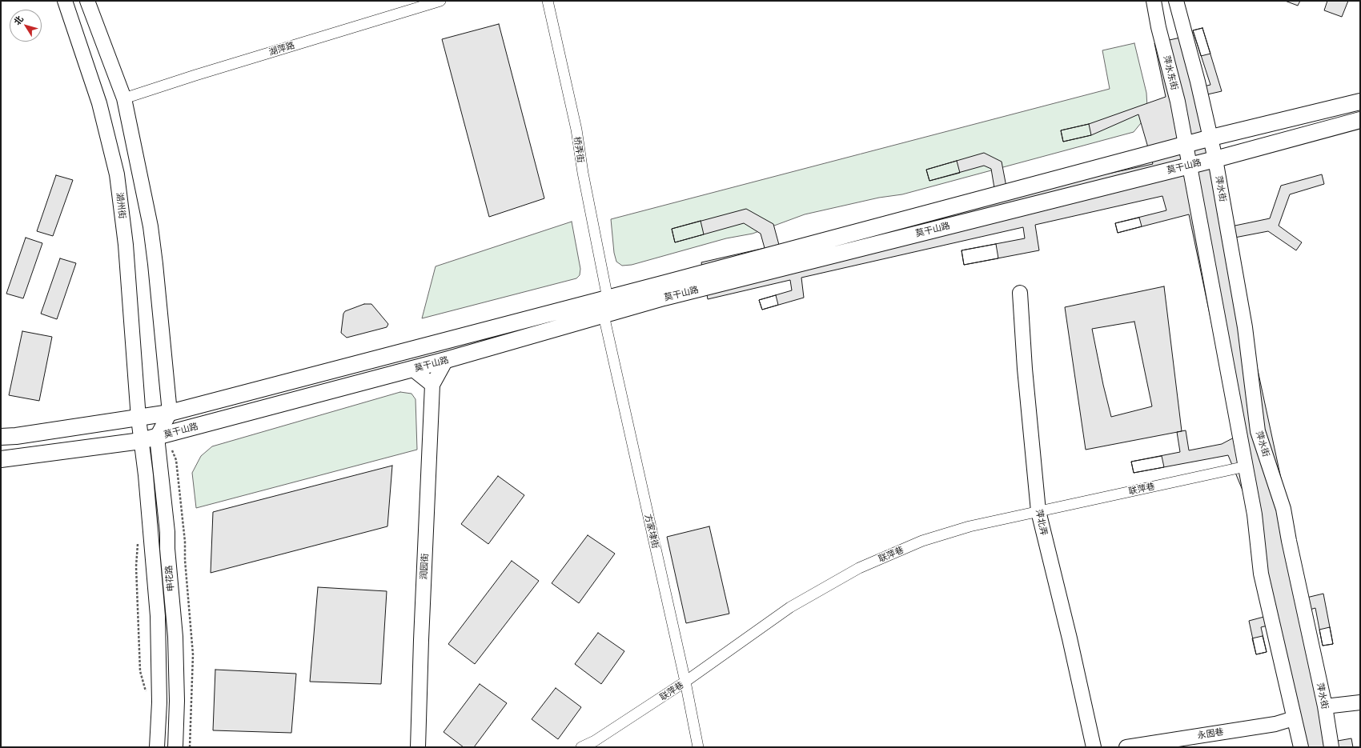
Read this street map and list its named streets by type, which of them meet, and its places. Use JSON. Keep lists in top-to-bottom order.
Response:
{
  "streets": {
    "main road": [
      "萍水东街",
      "莫干山路",
      "萍水街",
      "湖州街",
      "萍北弄",
      "润园街",
      "申花路",
      "永固巷"
    ],
    "street": [
      "湖萍路",
      "桥弄街",
      "联萍巷",
      "方家埭街"
    ]
  },
  "crossings": [
    ["萍水东街", "莫干山路"],
    ["桥弄街", "莫干山路"],
    ["莫干山路", "萍水街"],
    ["莫干山路", "湖州街"],
    ["莫干山路", "方家埭街"],
    ["莫干山路", "润园街"],
    ["莫干山路", "申花路"],
    ["湖州街", "申花路"],
    ["联萍巷", "萍北弄"],
    ["联萍巷", "方家埭街"]
  ],
  "north": "top left"
}
